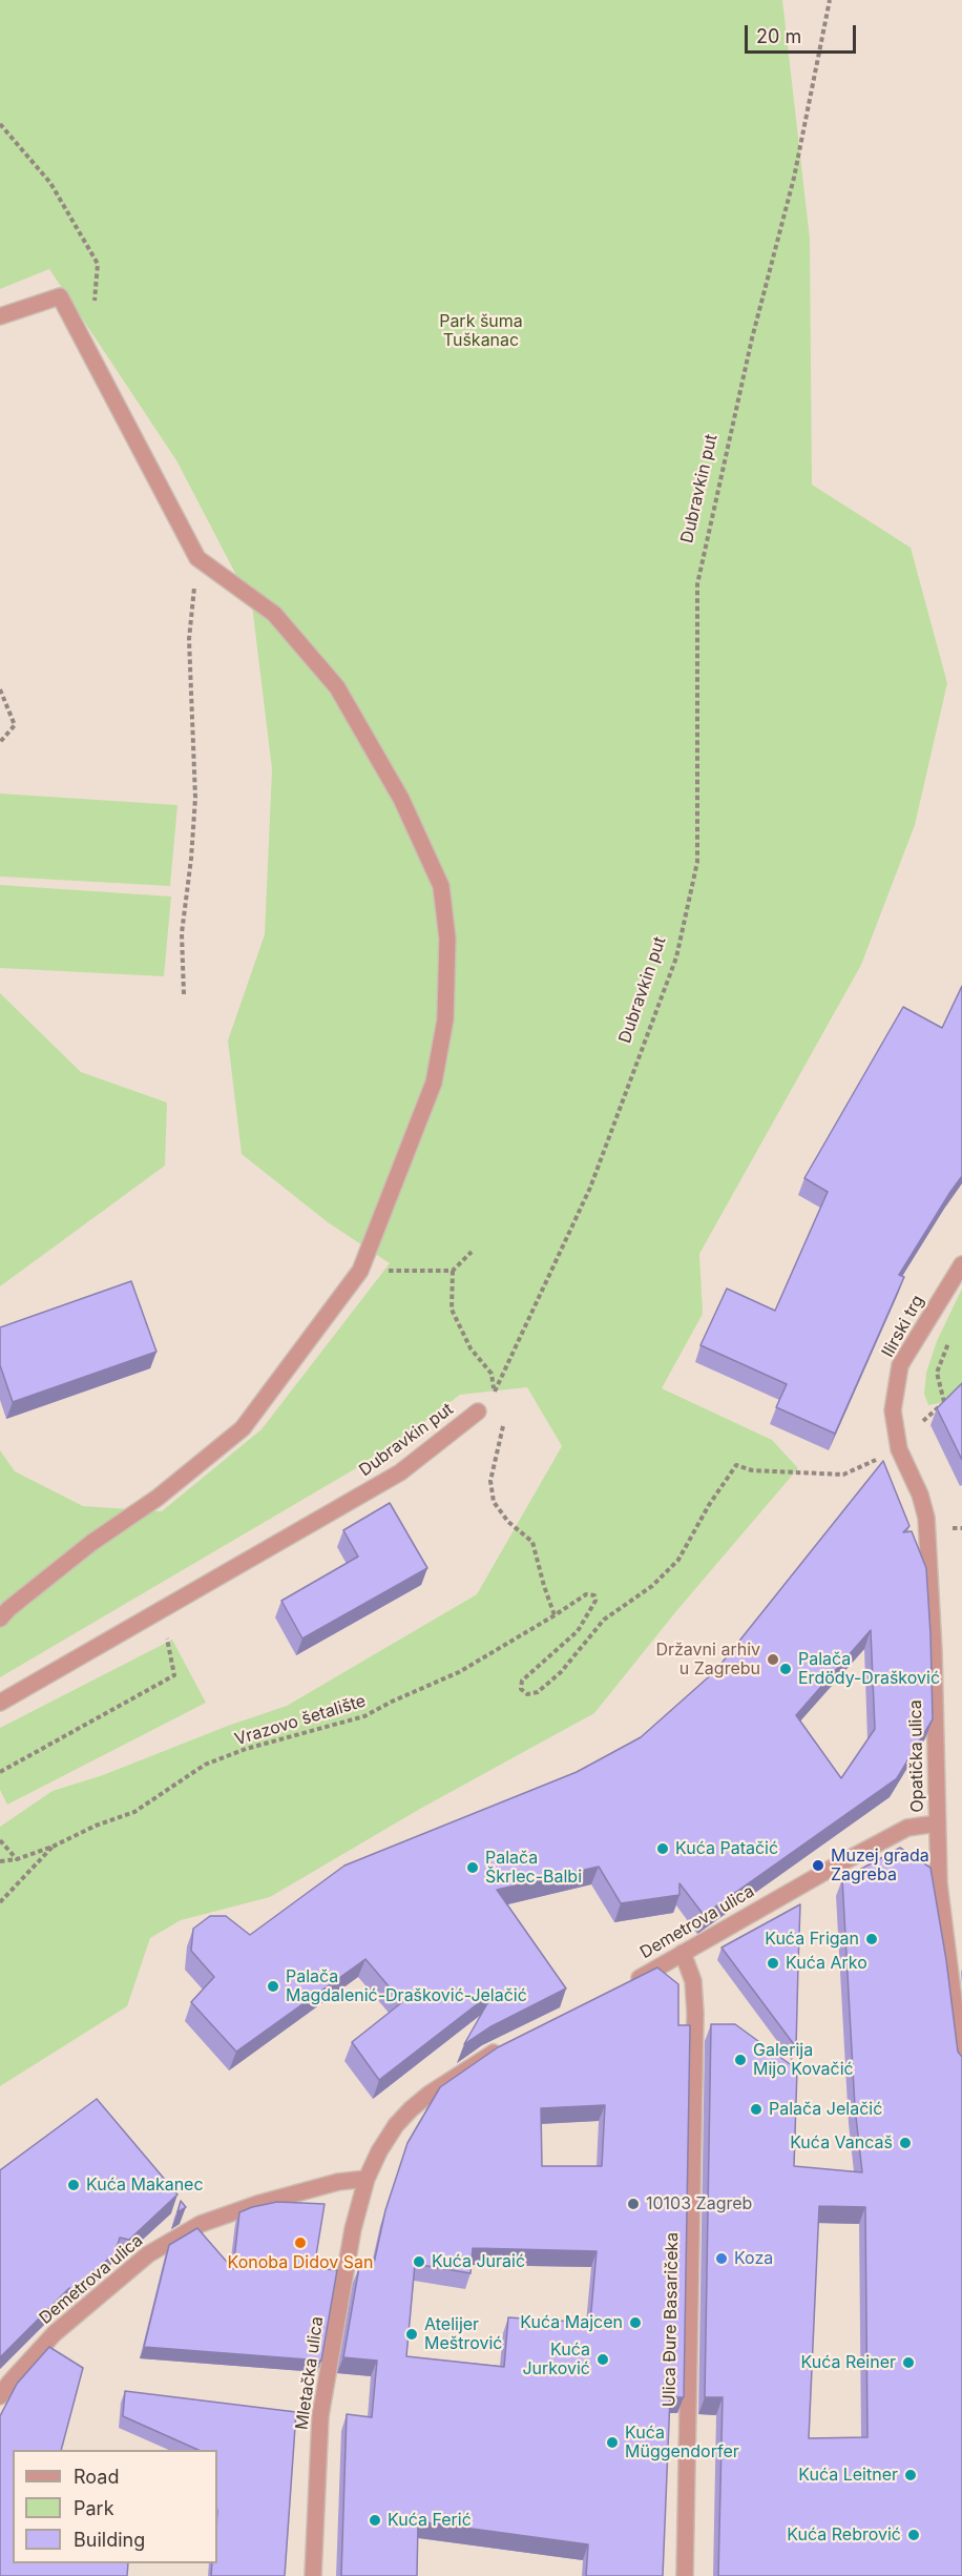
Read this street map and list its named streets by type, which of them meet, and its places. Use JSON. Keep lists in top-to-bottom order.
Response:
{
  "streets": {
    "street": [
      "Dubravkin put",
      "Ilirski trg",
      "Opatička ulica",
      "Demetrova ulica",
      "Ulica Đure Basaričeka",
      "Mletačka ulica"
    ],
    "path": ["Vrazovo šetalište"]
  },
  "crossings": [
    ["Ilirski trg", "Vrazovo šetalište"],
    ["Ilirski trg", "Opatička ulica"],
    ["Vrazovo šetalište", "Opatička ulica"],
    ["Opatička ulica", "Demetrova ulica"],
    ["Demetrova ulica", "Ulica Đure Basaričeka"],
    ["Demetrova ulica", "Mletačka ulica"]
  ],
  "parks": ["Park šuma Tuškanac"],
  "places": [
    "Državni arhiv u Zagrebu",
    "Palača Erdödy-Drašković",
    "Kuća Patačić",
    "Muzej grada Zagreba",
    "Palača Škrlec-Balbi",
    "Kuća Frigan",
    "Kuća Arko",
    "Palača Magdalenić-Drašković-Jelačić",
    "Galerija Mijo Kovačić",
    "Palača Jelačić",
    "Kuća Vancaš",
    "Kuća Makanec",
    "10103 Zagreb",
    "Konoba Didov San",
    "Koza",
    "Kuća Juraić",
    "Kuća Majcen",
    "Atelijer Meštrović",
    "Kuća Jurković",
    "Kuća Reiner",
    "Kuća Müggendorfer",
    "Kuća Leitner",
    "Kuća Ferić",
    "Kuća Rebrović"
  ],
  "legend": ["Road", "Park", "Building"],
  "scale_bar": "20 m"
}
